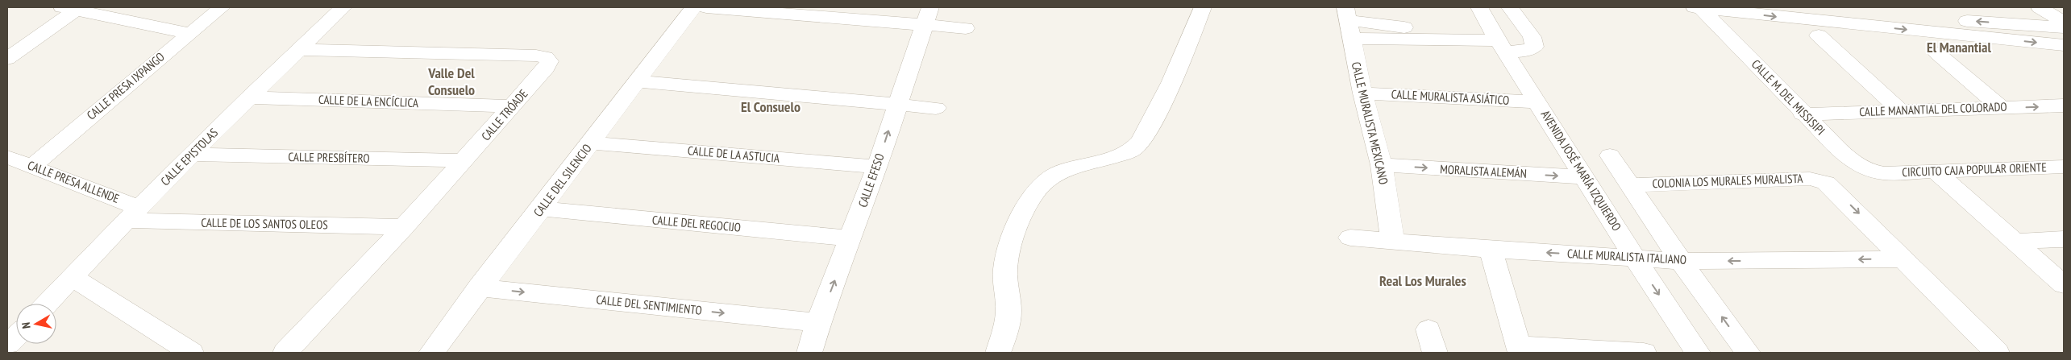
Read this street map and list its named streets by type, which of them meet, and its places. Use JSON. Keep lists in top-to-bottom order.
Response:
{
  "streets": {
    "street": [
      "CALLE PRESA IXPANGO",
      "CALLE MURALISTA ASIÁTICO",
      "CALLE M. DEL MISSISIPI",
      "CALLE DE LA ENCÍCLICA",
      "CALLE MANANTIAL DEL COLORADO",
      "CALLE TRÓADE",
      "CALLE MURALISTA MEXICANO",
      "CALLE DE LA ASTUCIA",
      "CALLE EPISTOLAS",
      "CALLE PRESBÍTERO",
      "CIRCUITO CAJA POPULAR ORIENTE",
      "AVENIDA JOSÉ MARÍA IZQUIERDO",
      "MORALISTA ALEMÁN",
      "CALLE DEL SILENCIO",
      "CALLE EFESO",
      "COLONIA LOS MURALES MURALISTA",
      "CALLE PRESA ALLENDE",
      "CALLE DE LOS SANTOS OLEOS",
      "CALLE DEL REGOCIJO",
      "CALLE MURALISTA ITALIANO",
      "CALLE DEL SENTIMIENTO"
    ]
  },
  "crossings": [
    ["CALLE PRESA IXPANGO", "CALLE PRESA ALLENDE"],
    ["CALLE MURALISTA ASIÁTICO", "CALLE MURALISTA MEXICANO"],
    ["CALLE MURALISTA ASIÁTICO", "AVENIDA JOSÉ MARÍA IZQUIERDO"],
    ["CALLE M. DEL MISSISIPI", "CALLE MANANTIAL DEL COLORADO"],
    ["CALLE M. DEL MISSISIPI", "CIRCUITO CAJA POPULAR ORIENTE"],
    ["CALLE DE LA ENCÍCLICA", "CALLE TRÓADE"],
    ["CALLE DE LA ENCÍCLICA", "CALLE EPISTOLAS"],
    ["CALLE TRÓADE", "CALLE EPISTOLAS"],
    ["CALLE TRÓADE", "CALLE PRESBÍTERO"],
    ["CALLE TRÓADE", "CALLE DE LOS SANTOS OLEOS"],
    ["CALLE MURALISTA MEXICANO", "MORALISTA ALEMÁN"],
    ["CALLE MURALISTA MEXICANO", "CALLE MURALISTA ITALIANO"],
    ["CALLE DE LA ASTUCIA", "CALLE DEL SILENCIO"],
    ["CALLE DE LA ASTUCIA", "CALLE EFESO"],
    ["CALLE EPISTOLAS", "CALLE PRESBÍTERO"],
    ["CALLE EPISTOLAS", "CALLE PRESA ALLENDE"],
    ["CALLE EPISTOLAS", "CALLE DE LOS SANTOS OLEOS"],
    ["AVENIDA JOSÉ MARÍA IZQUIERDO", "MORALISTA ALEMÁN"],
    ["AVENIDA JOSÉ MARÍA IZQUIERDO", "CALLE MURALISTA ITALIANO"],
    ["CALLE DEL SILENCIO", "CALLE DEL REGOCIJO"],
    ["CALLE DEL SILENCIO", "CALLE DEL SENTIMIENTO"],
    ["CALLE EFESO", "CALLE DEL REGOCIJO"],
    ["CALLE EFESO", "CALLE DEL SENTIMIENTO"],
    ["COLONIA LOS MURALES MURALISTA", "CALLE MURALISTA ITALIANO"],
    ["CALLE PRESA ALLENDE", "CALLE DE LOS SANTOS OLEOS"]
  ],
  "one_way": ["CALLE MURALISTA ITALIANO", "CALLE DEL SENTIMIENTO"],
  "districts": [
    "El Manantial",
    "Valle Del Consuelo",
    "El Consuelo",
    "Real Los Murales"
  ],
  "north": "left"
}
